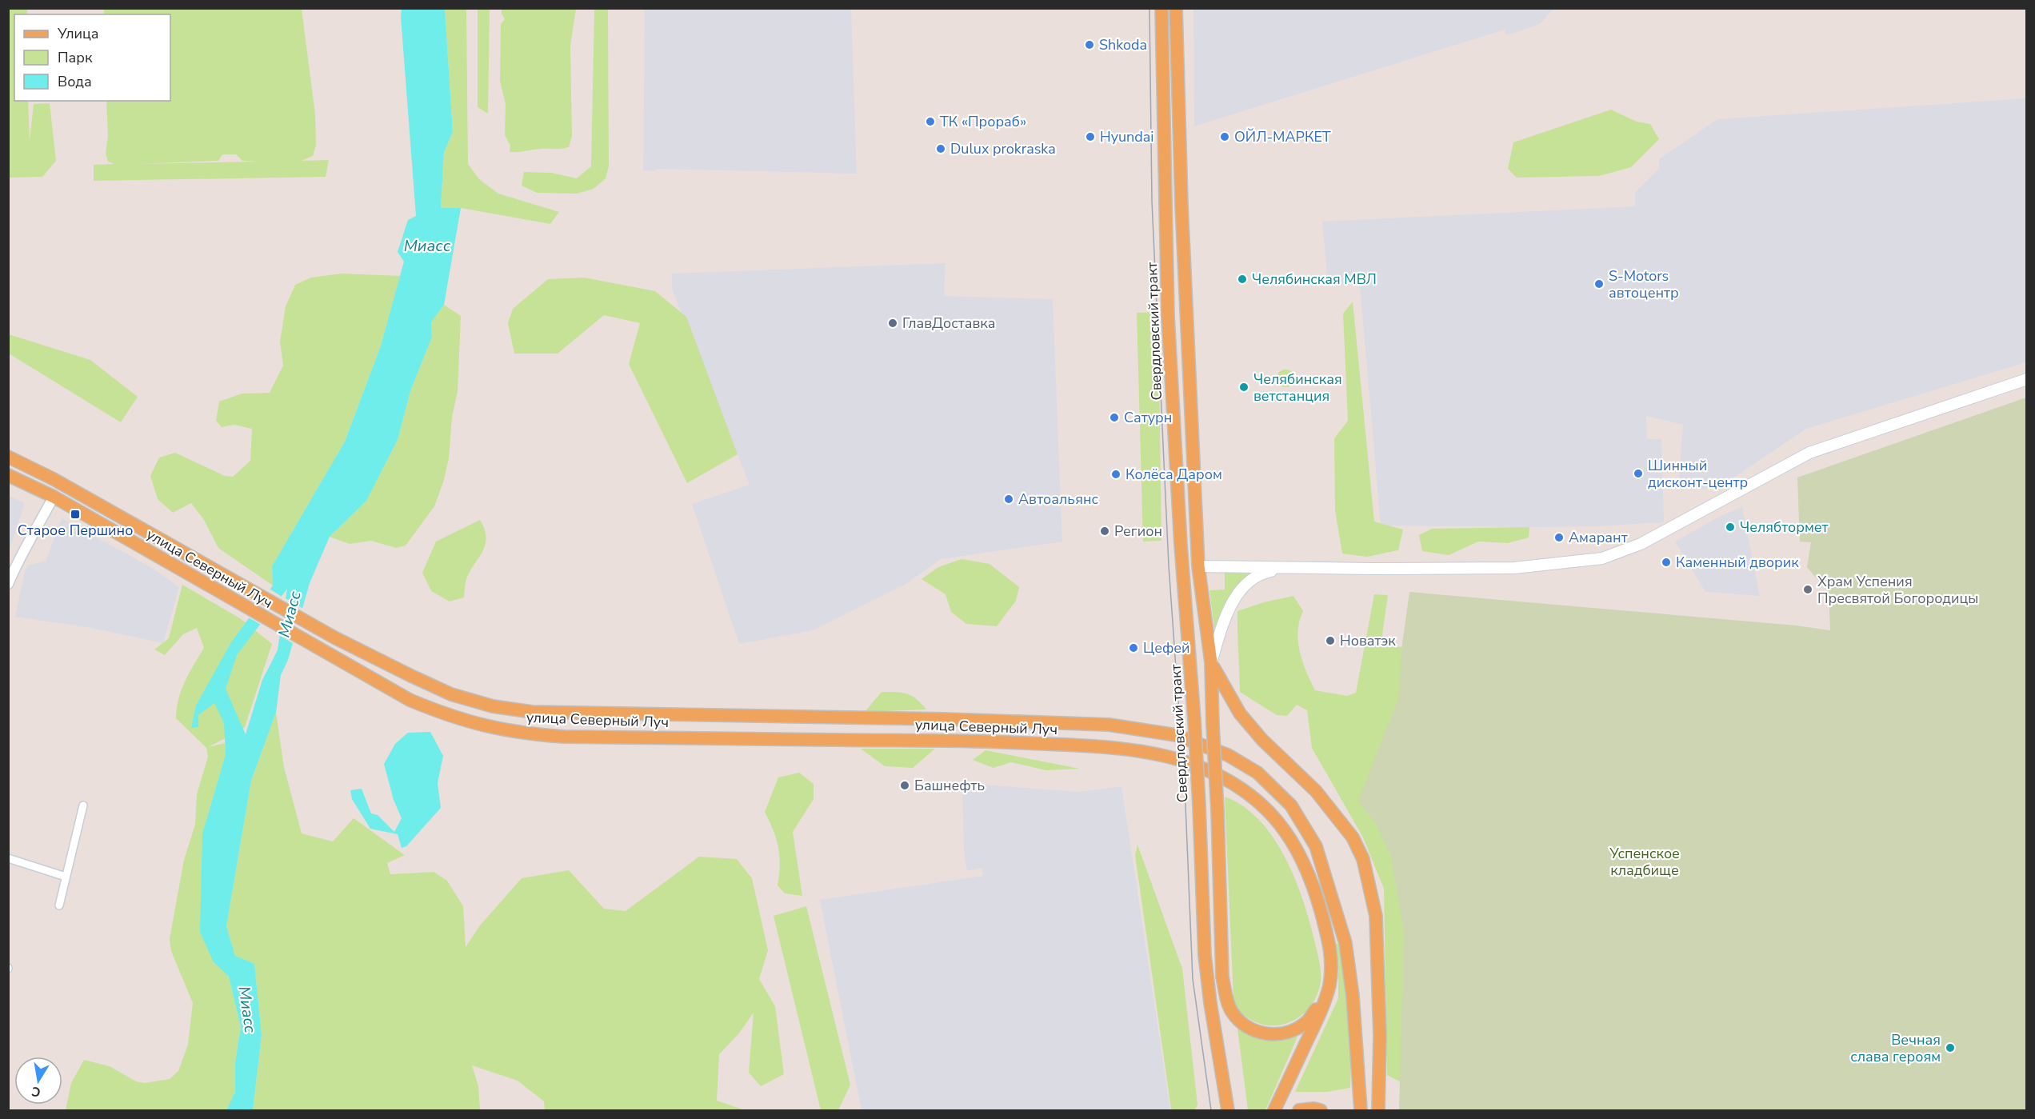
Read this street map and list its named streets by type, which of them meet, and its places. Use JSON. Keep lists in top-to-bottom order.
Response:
{
  "streets": {
    "main road": ["Свердловский тракт", "улица Северный Луч"]
  },
  "water": ["Миасс"],
  "parks": ["Успенское кладбище"],
  "places": {
    "other": [
      "Shkoda",
      "ТК «Прораб»",
      "Hyundai",
      "ОЙЛ-МАРКЕТ",
      "Dulux prokraska",
      "Челябинская МВЛ",
      "S-Motors автоцентр",
      "ГлавДоставка",
      "Челябинская ветстанция",
      "Сатурн",
      "Шинный дисконт-центр",
      "Колёса Даром",
      "Автоальянс",
      "Челябтормет",
      "Регион",
      "Амарант",
      "Каменный дворик",
      "Храм Успения Пресвятой Богородицы",
      "Новатэк",
      "Цефей",
      "Башнефть",
      "Вечная слава героям"
    ],
    "transit": ["Старое Першино"]
  },
  "legend": ["Улица", "Парк", "Вода"],
  "north": "bottom"
}
